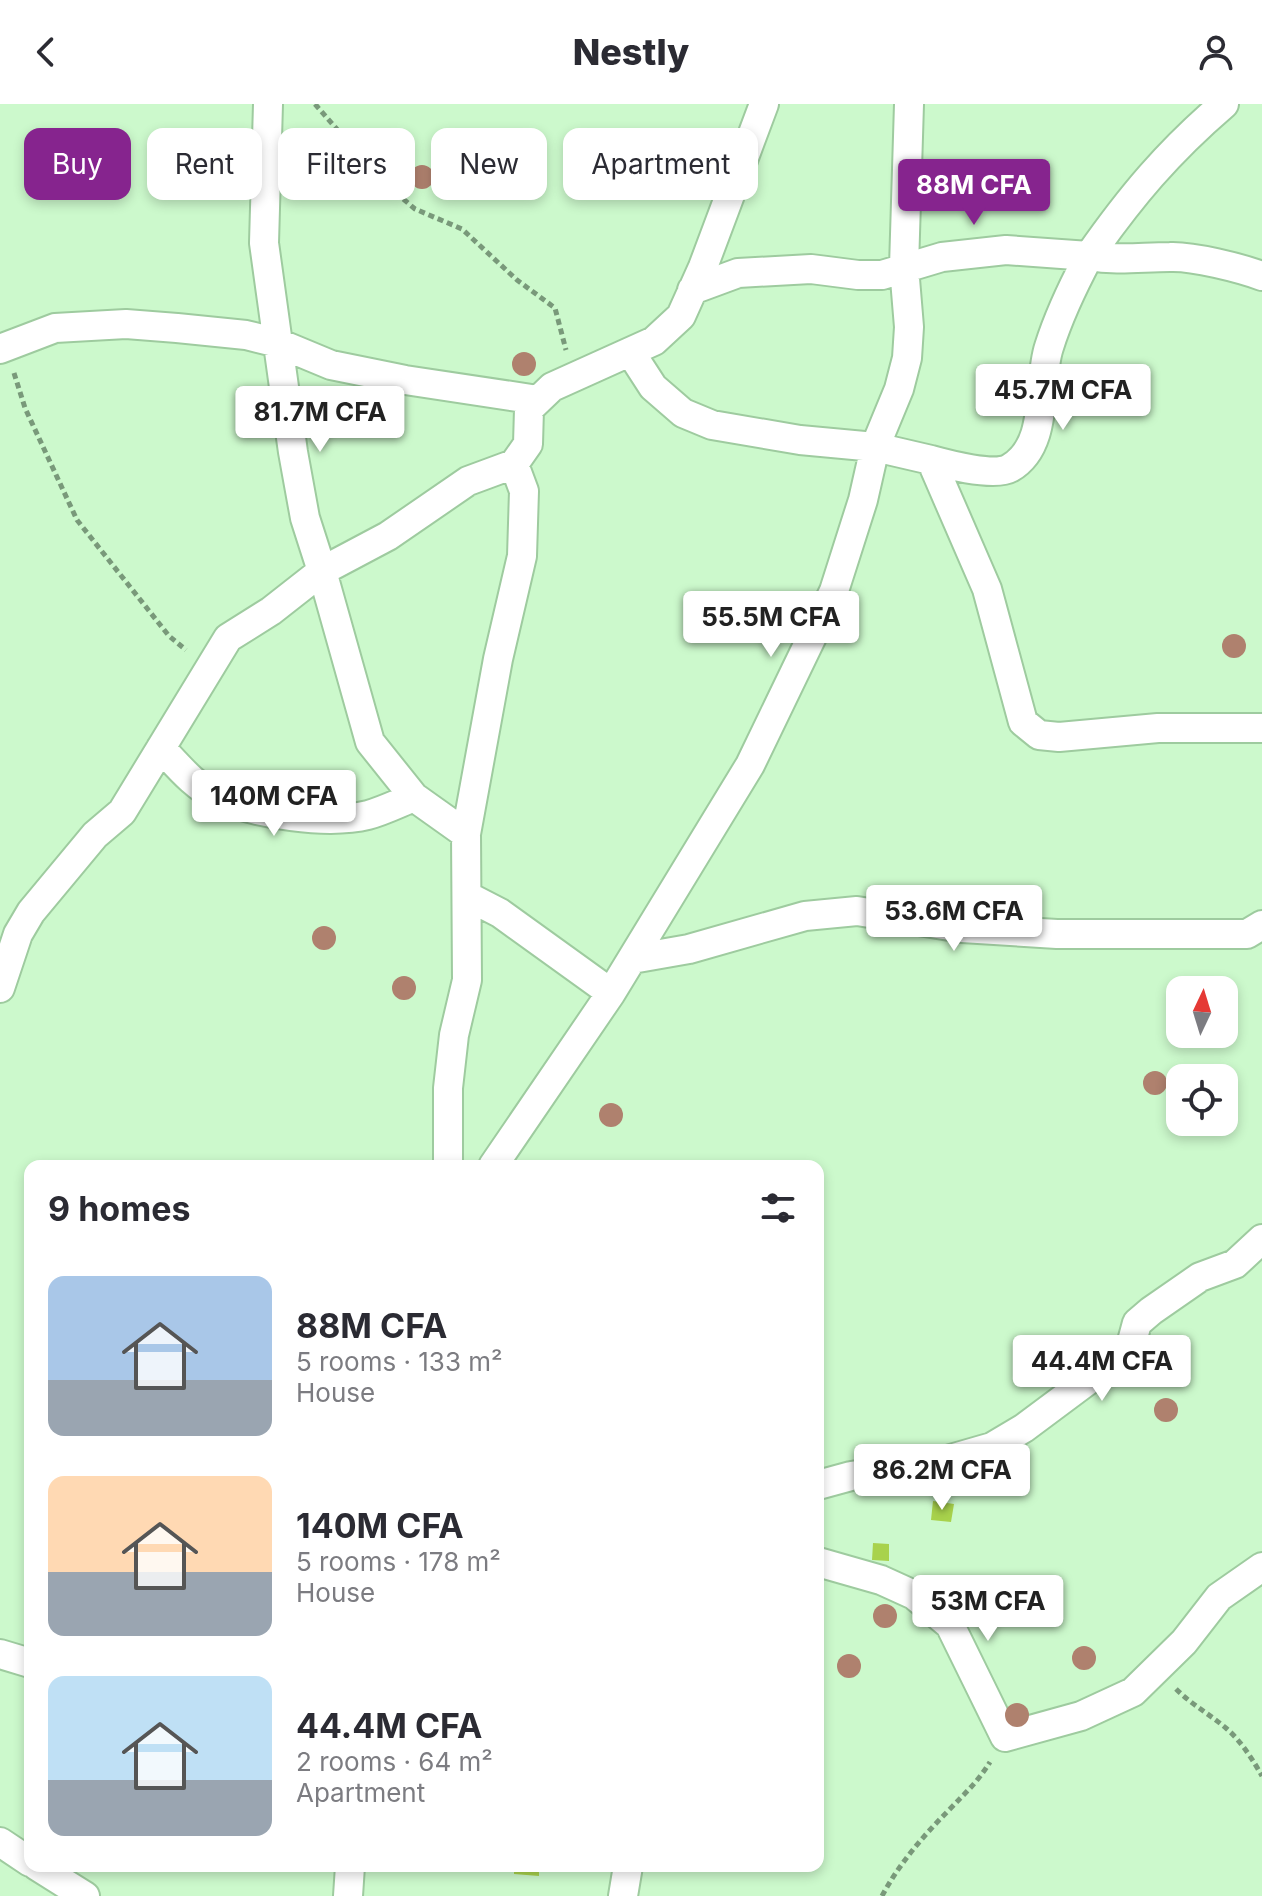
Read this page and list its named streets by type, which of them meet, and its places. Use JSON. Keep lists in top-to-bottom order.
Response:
{
  "north": "top",
  "page": {
    "header": "Nestly",
    "chip": [
      "Buy",
      "Rent",
      "Filters",
      "New",
      "Apartment"
    ],
    "price": [
      "88M CFA",
      "45.7M CFA",
      "81.7M CFA",
      "55.5M CFA",
      "140M CFA",
      "53.6M CFA",
      "44.4M CFA",
      "86.2M CFA",
      "53M CFA"
    ],
    "heading": "9 homes",
    "list": [
      {
        "name": "88M CFA",
        "note": "5 rooms · 133 m² · House"
      },
      {
        "name": "140M CFA",
        "note": "5 rooms · 178 m² · House"
      },
      {
        "name": "44.4M CFA",
        "note": "2 rooms · 64 m² · Apartment"
      }
    ]
  }
}
